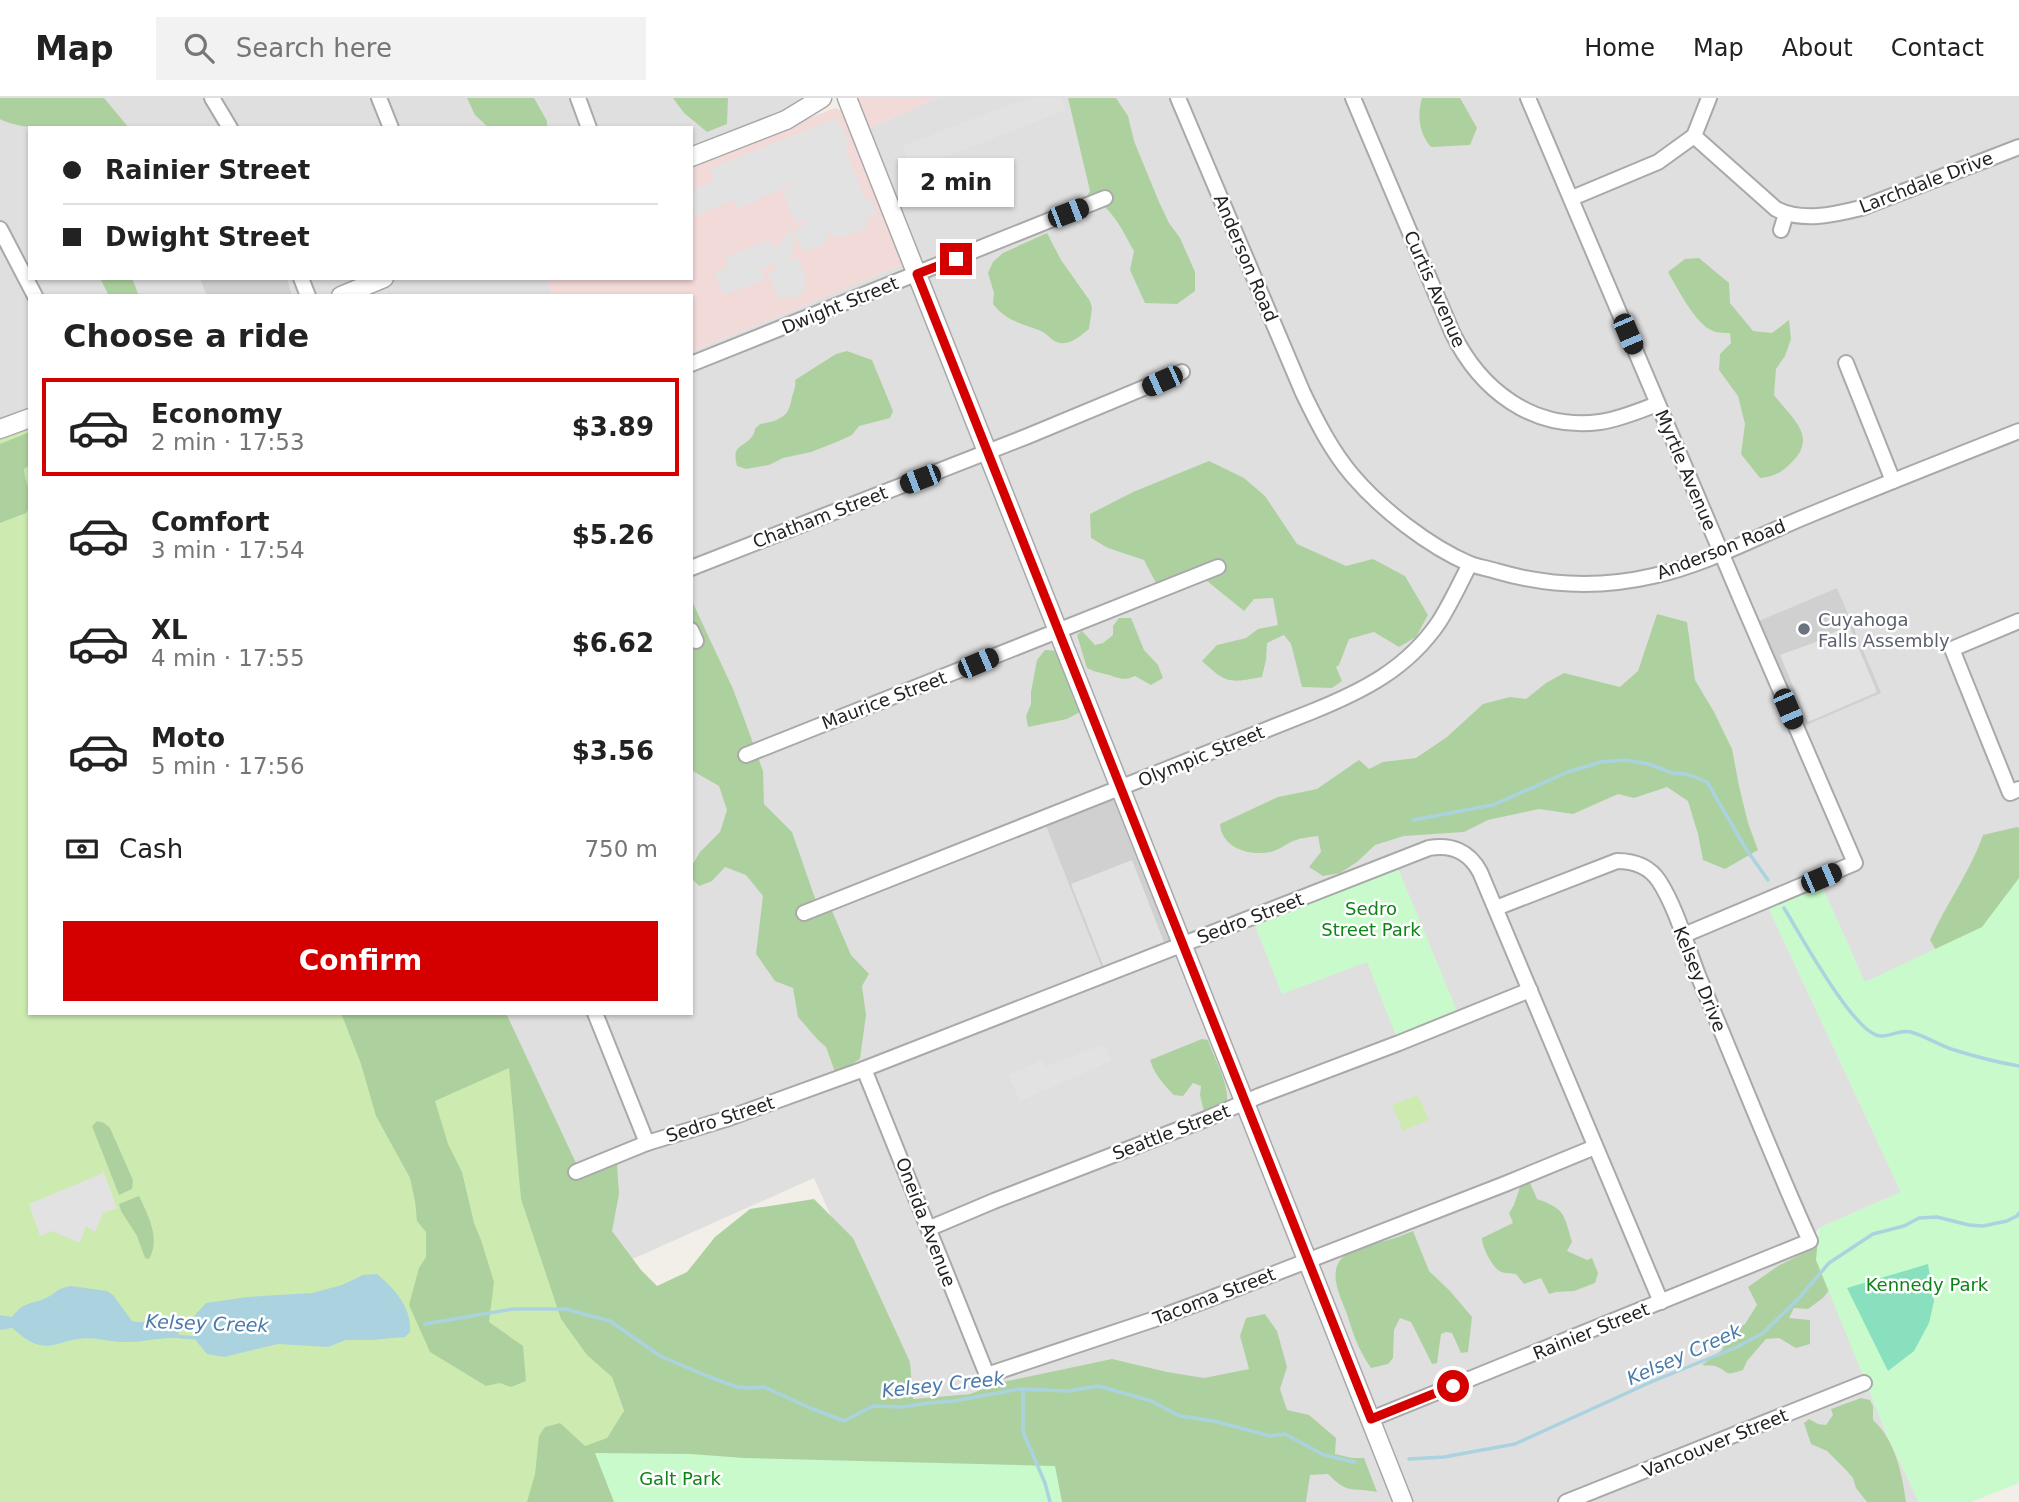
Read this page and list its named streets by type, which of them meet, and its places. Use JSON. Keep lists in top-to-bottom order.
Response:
{
  "streets": {
    "street": [
      "Larchdale Drive",
      "Anderson Road",
      "Curtis Avenue",
      "Dwight Street",
      "Myrtle Avenue",
      "Chatham Street",
      "Maurice Street",
      "Olympic Street",
      "Sedro Street",
      "Kelsey Drive",
      "Seattle Street",
      "Oneida Avenue",
      "Tacoma Street",
      "Rainier Street",
      "Vancouver Street"
    ]
  },
  "crossings": [
    ["Anderson Road", "Myrtle Avenue"],
    ["Anderson Road", "Olympic Street"],
    ["Curtis Avenue", "Myrtle Avenue"],
    ["Myrtle Avenue", "Kelsey Drive"],
    ["Sedro Street", "Kelsey Drive"],
    ["Sedro Street", "Seattle Street"],
    ["Sedro Street", "Oneida Avenue"],
    ["Sedro Street", "Tacoma Street"],
    ["Sedro Street", "Rainier Street"],
    ["Kelsey Drive", "Rainier Street"],
    ["Seattle Street", "Oneida Avenue"],
    ["Oneida Avenue", "Tacoma Street"]
  ],
  "water": ["Kelsey Creek"],
  "parks": ["Sedro Street Park", "Kennedy Park", "Galt Park"],
  "places": ["Cuyahoga Falls Assembly"],
  "page": {
    "header": "Map",
    "search": "Search here",
    "nav": [
      "Home",
      "Map",
      "About",
      "Contact"
    ],
    "banner": ["Rainier Street", "Dwight Street"],
    "bubble": "2 min",
    "heading": "Choose a ride",
    "list": [
      {
        "name": "Economy",
        "note": "2 min · 17:53",
        "value": "$3.89"
      },
      {
        "name": "Comfort",
        "note": "3 min · 17:54",
        "value": "$5.26"
      },
      {
        "name": "XL",
        "note": "4 min · 17:55",
        "value": "$6.62"
      },
      {
        "name": "Moto",
        "note": "5 min · 17:56",
        "value": "$3.56"
      }
    ],
    "pay": ["Cash", "750 m"],
    "buttons": "Confirm"
  }
}
